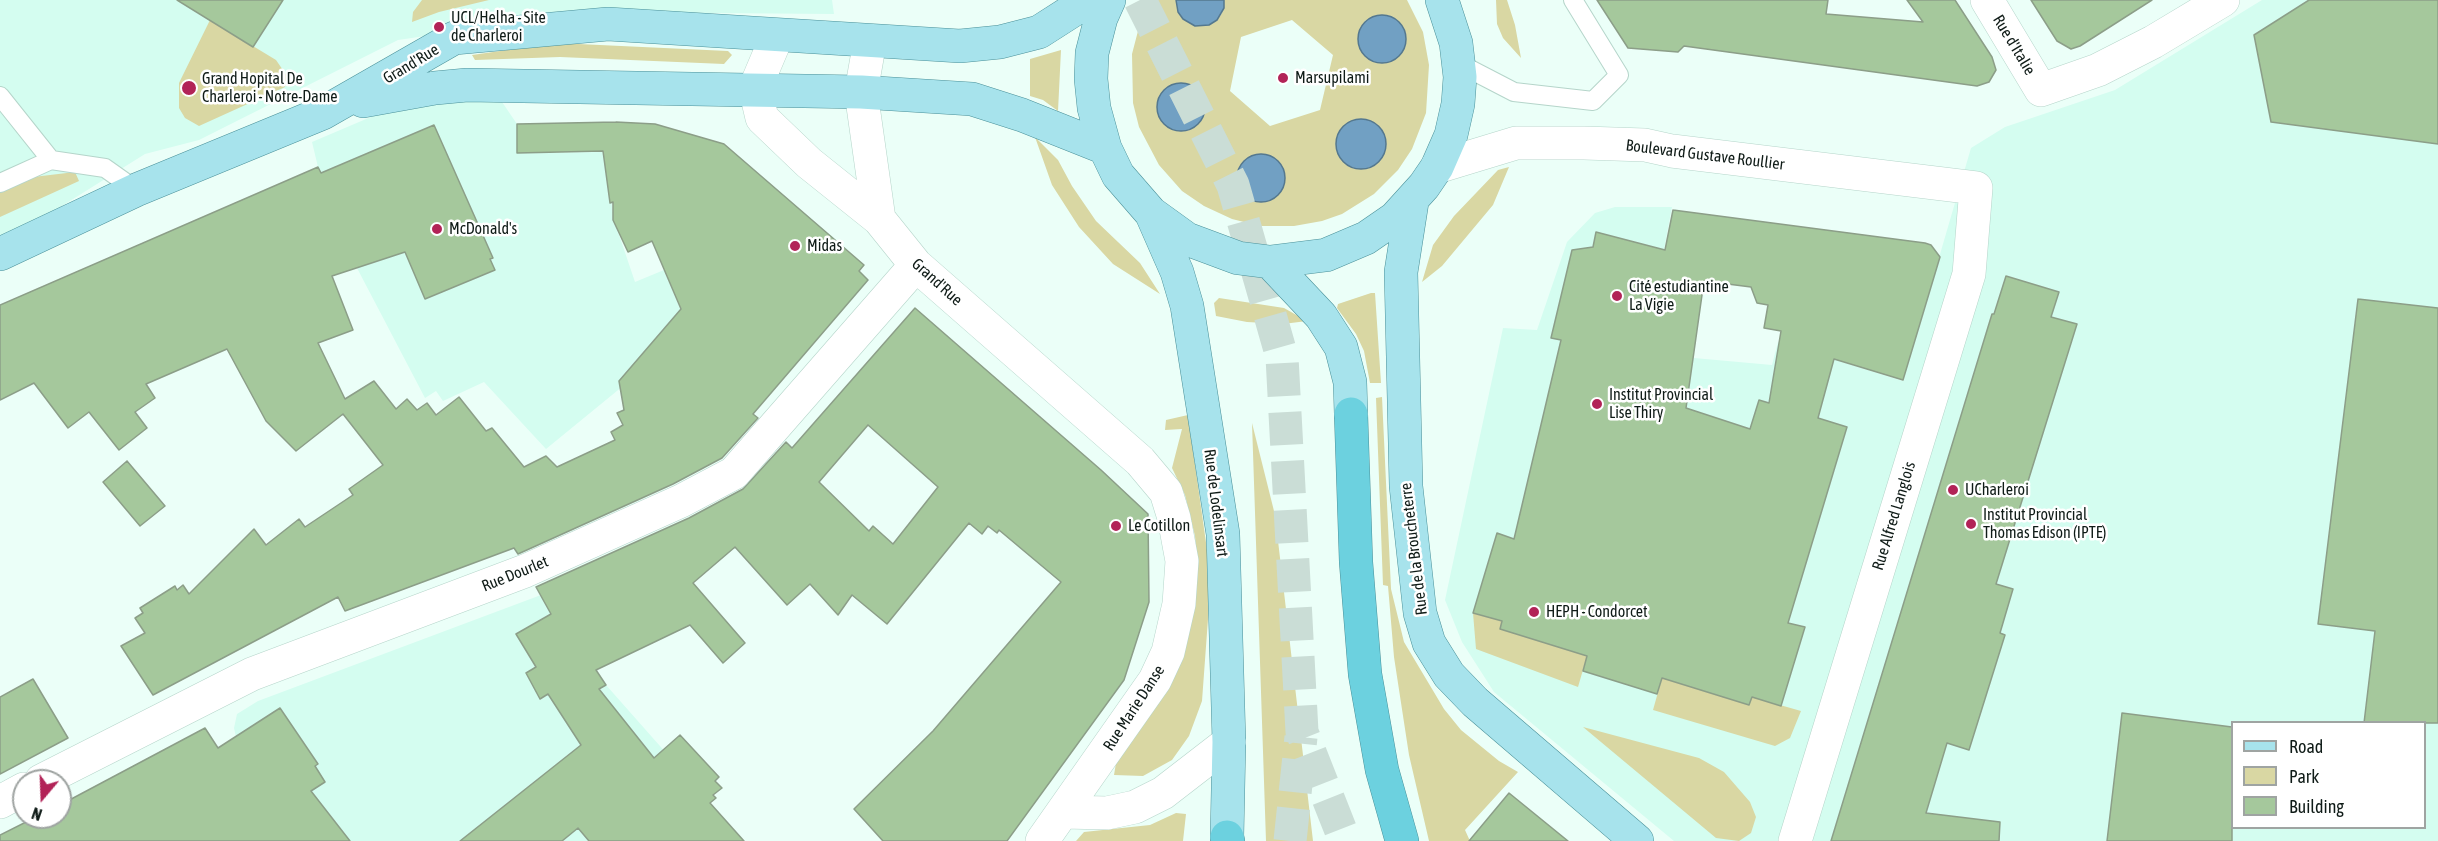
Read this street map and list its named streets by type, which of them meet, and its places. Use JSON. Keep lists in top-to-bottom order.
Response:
{
  "streets": {
    "main road": ["Grand'Rue", "Rue de Lodelinsart", "Rue de la Broucheterre"],
    "street": [
      "Rue d'Italie",
      "Boulevard Gustave Roullier",
      "Rue Alfred Langlois",
      "Rue Dourlet",
      "Rue Marie Danse"
    ]
  },
  "crossings": [
    ["Grand'Rue", "Rue Dourlet"],
    ["Grand'Rue", "Rue Marie Danse"],
    ["Boulevard Gustave Roullier", "Rue Alfred Langlois"]
  ],
  "places": [
    "UCL/Helha - Site de Charleroi",
    "Marsupilami",
    "Grand Hopital De Charleroi - Notre-Dame",
    "McDonald's",
    "Midas",
    "Cité estudiantine La Vigie",
    "Institut Provincial Lise Thiry",
    "UCharleroi",
    "Institut Provincial Thomas Edison (IPTE)",
    "Le Cotillon",
    "HEPH - Condorcet"
  ],
  "legend": ["Road", "Park", "Building"],
  "north": "bottom"
}
